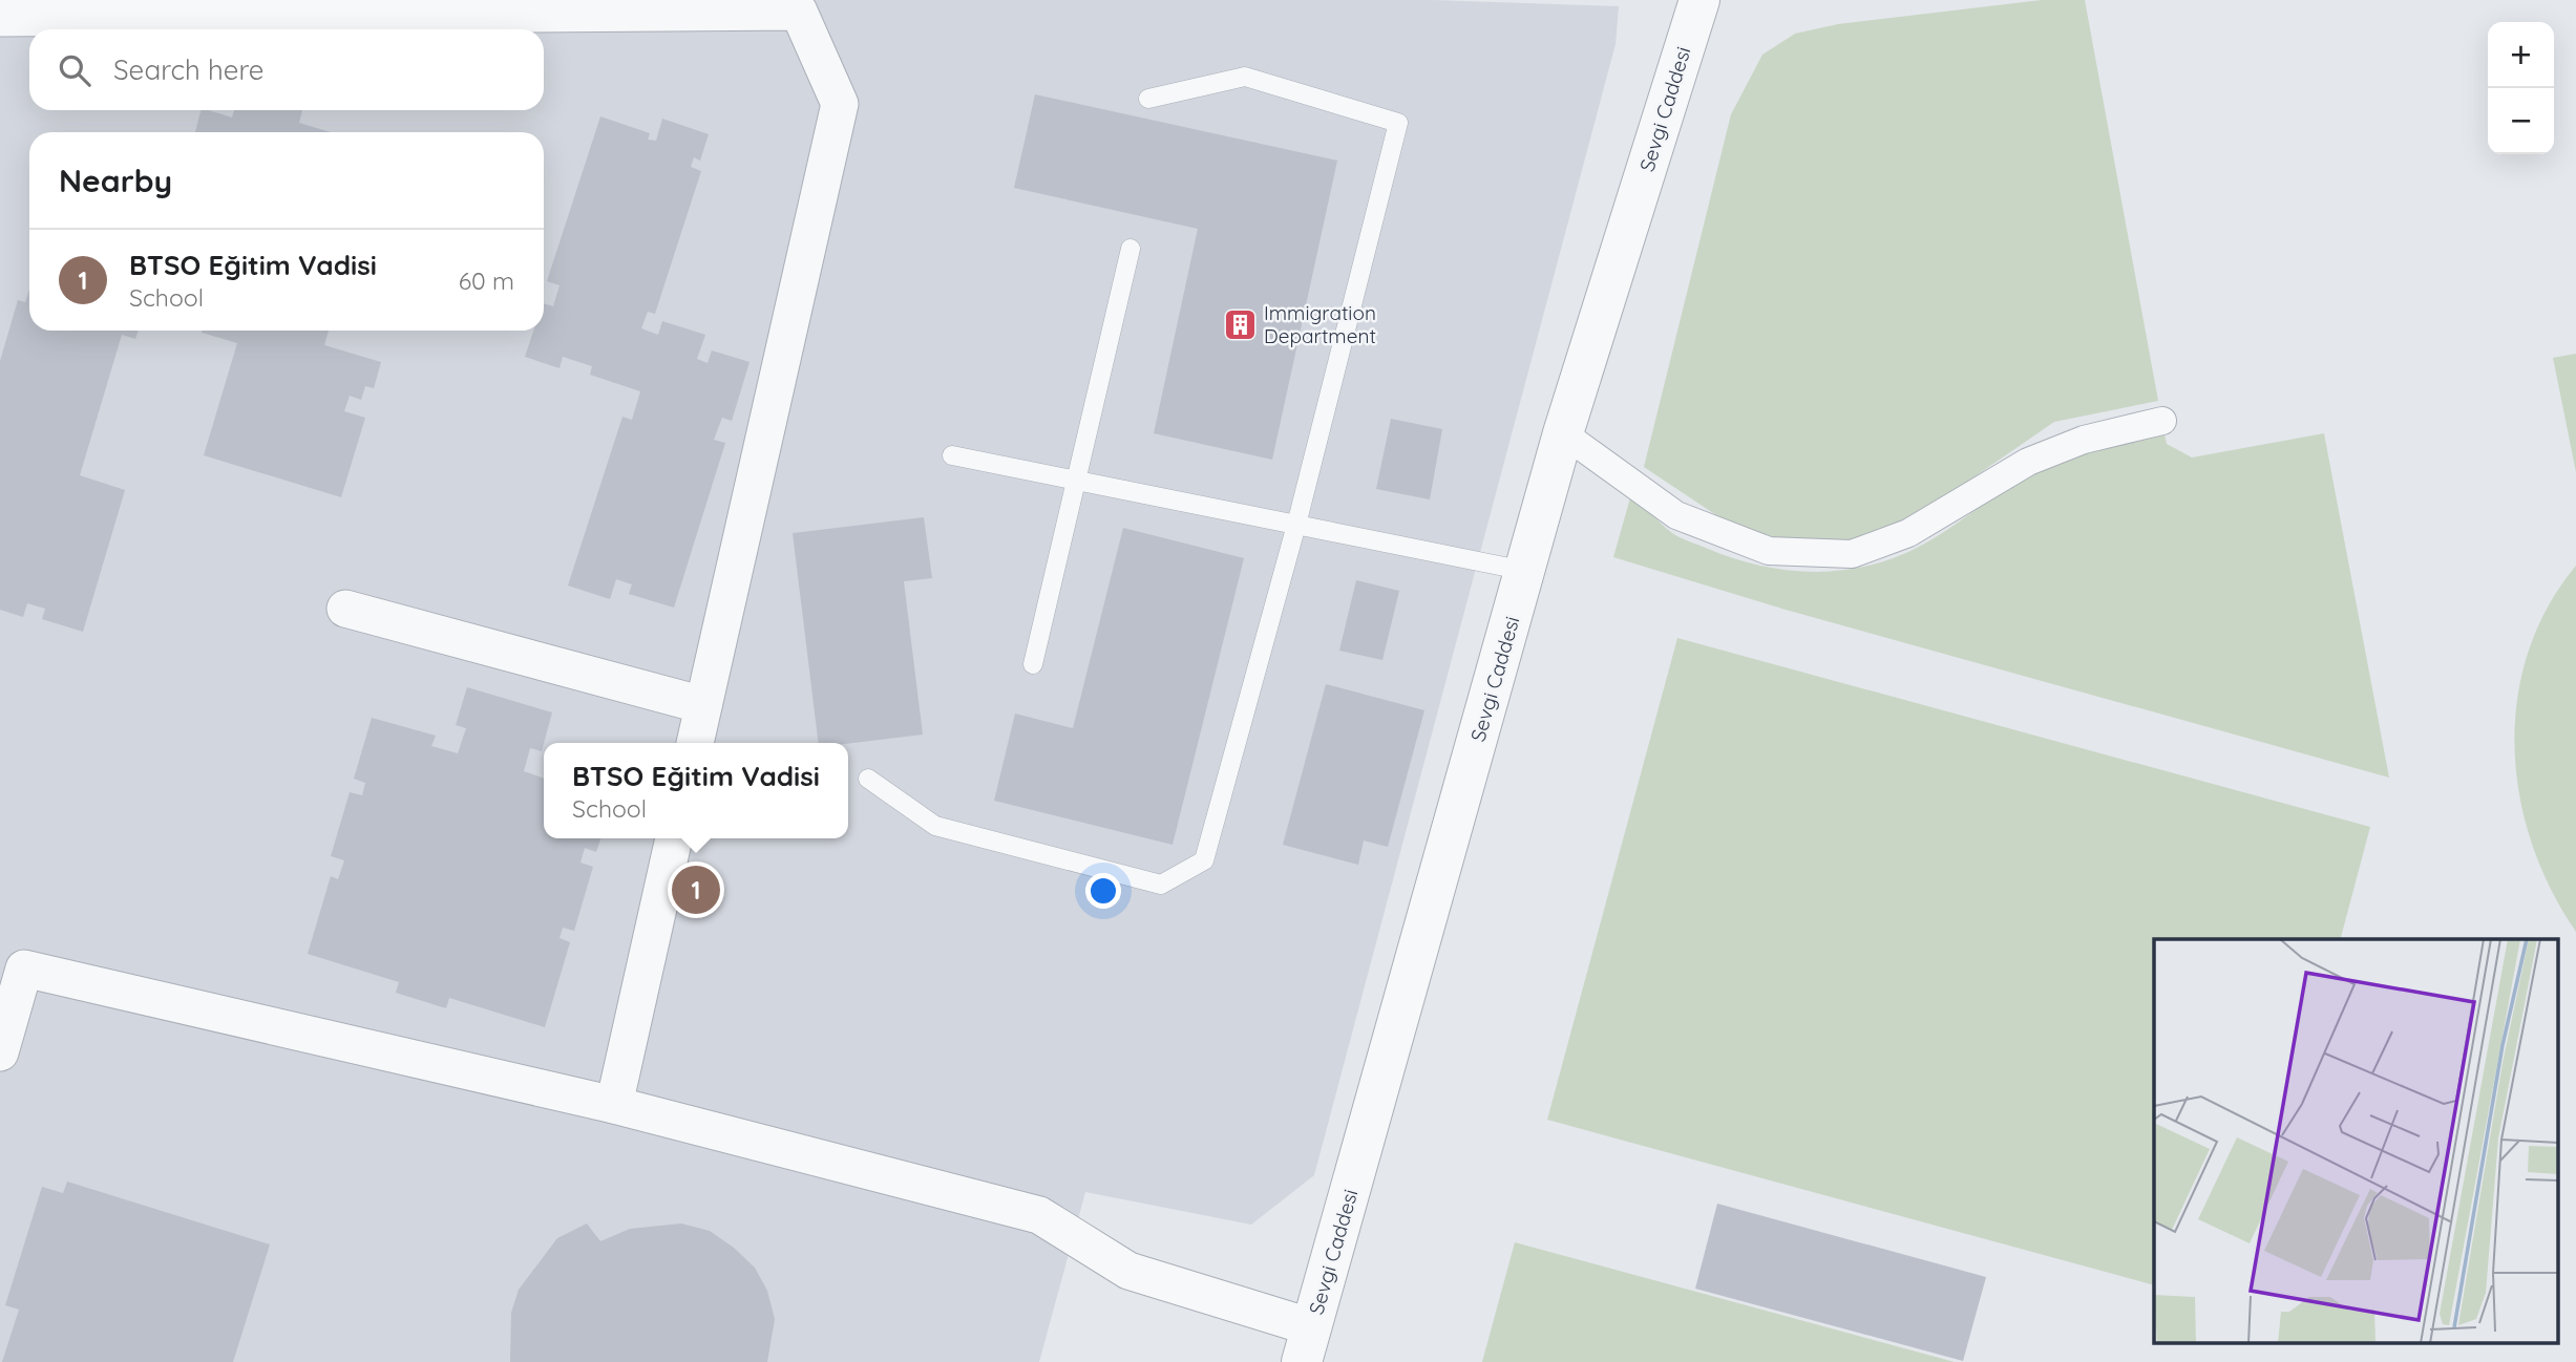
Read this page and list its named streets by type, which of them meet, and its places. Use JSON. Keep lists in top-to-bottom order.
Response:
{
  "streets": {
    "street": ["Sevgi Caddesi"]
  },
  "places": {
    "building": ["Immigration Department"]
  },
  "page": {
    "map_buttons": ["+", "−"],
    "search": "Search here",
    "heading": "Nearby",
    "list": [
      {
        "mark": "1",
        "name": "BTSO Eğitim Vadisi",
        "note": "School",
        "value": "60 m"
      }
    ],
    "popup": ["BTSO Eğitim Vadisi", "School"],
    "pins": "1"
  }
}
